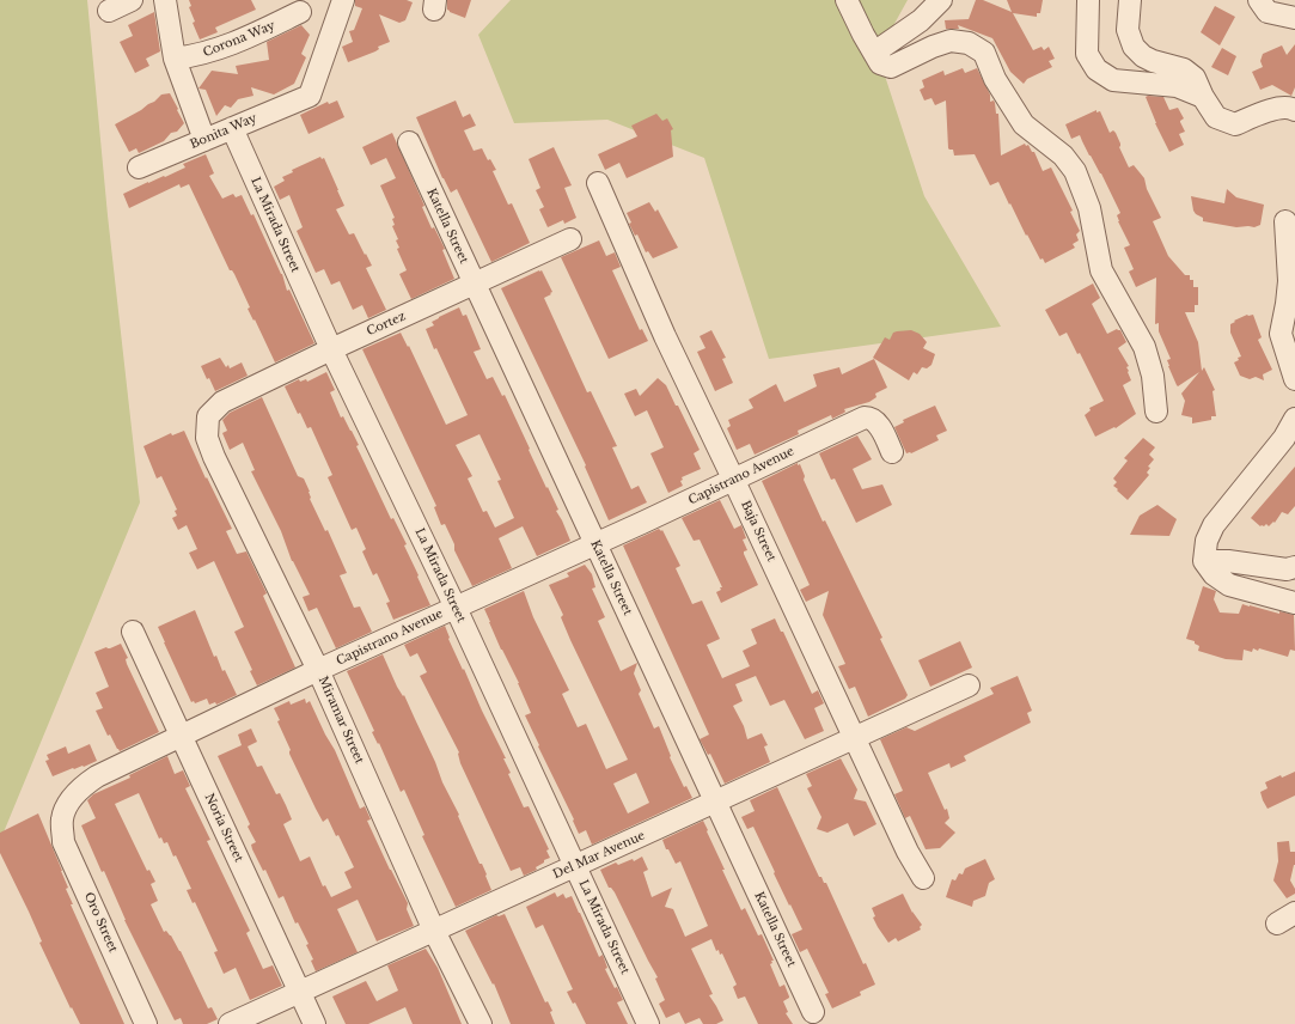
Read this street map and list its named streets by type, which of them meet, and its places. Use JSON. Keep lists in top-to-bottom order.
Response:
{
  "streets": {
    "street": [
      "Corona Way",
      "Bonita Way",
      "La Mirada Street",
      "Katella Street",
      "Cortez",
      "Capistrano Avenue",
      "Baja Street",
      "Miramar Street",
      "Noria Street",
      "Del Mar Avenue",
      "Oro Street"
    ]
  },
  "crossings": [
    ["Bonita Way", "La Mirada Street"],
    ["La Mirada Street", "Cortez"],
    ["La Mirada Street", "Capistrano Avenue"],
    ["La Mirada Street", "Del Mar Avenue"],
    ["Katella Street", "Cortez"],
    ["Katella Street", "Capistrano Avenue"],
    ["Katella Street", "Del Mar Avenue"],
    ["Cortez", "Miramar Street"],
    ["Capistrano Avenue", "Baja Street"],
    ["Capistrano Avenue", "Miramar Street"],
    ["Capistrano Avenue", "Noria Street"],
    ["Capistrano Avenue", "Oro Street"],
    ["Baja Street", "Del Mar Avenue"],
    ["Miramar Street", "Del Mar Avenue"],
    ["Noria Street", "Del Mar Avenue"]
  ]
}
